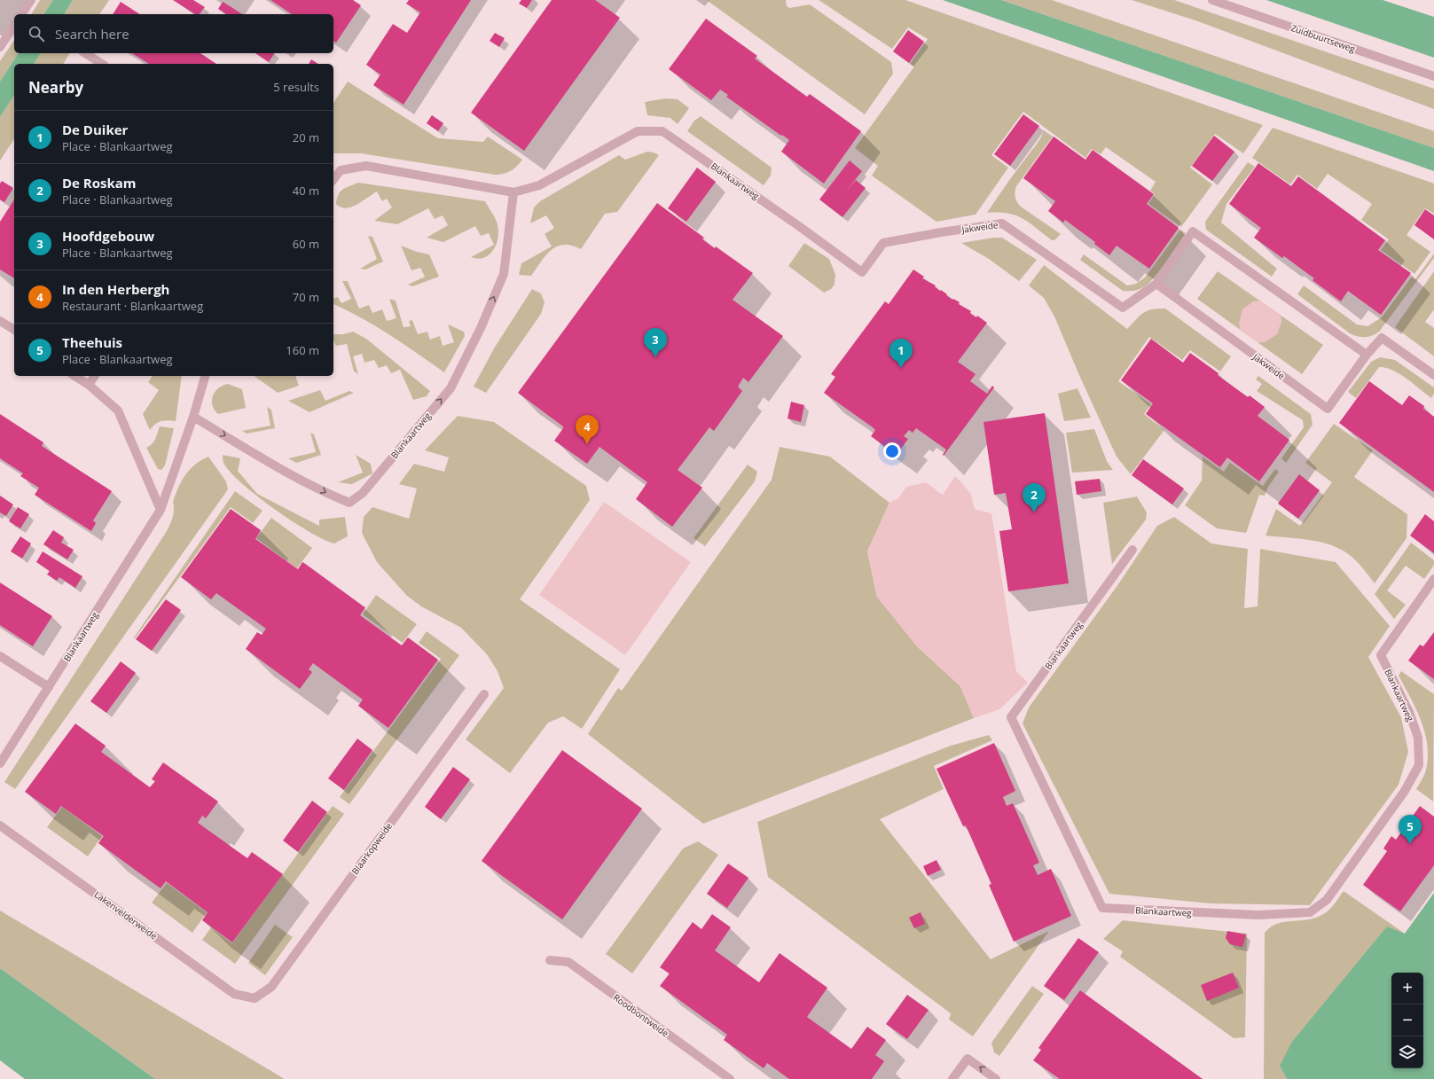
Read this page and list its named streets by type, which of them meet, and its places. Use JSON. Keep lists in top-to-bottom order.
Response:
{
  "streets": {
    "street": [
      "Zuidbuurtseweg",
      "Blankaartweg",
      "Jakweide",
      "Blaarkopweide",
      "Lakenvelderweide",
      "Roodbontweide"
    ]
  },
  "crossings": [
    ["Blankaartweg", "Jakweide"],
    ["Blaarkopweide", "Lakenvelderweide"]
  ],
  "page": {
    "search": "Search here",
    "heading": ["Nearby", "5 results"],
    "list": [
      {
        "mark": "1",
        "name": "De Duiker",
        "note": "Place · Blankaartweg",
        "value": "20 m"
      },
      {
        "mark": "2",
        "name": "De Roskam",
        "note": "Place · Blankaartweg",
        "value": "40 m"
      },
      {
        "mark": "3",
        "name": "Hoofdgebouw",
        "note": "Place · Blankaartweg",
        "value": "60 m"
      },
      {
        "mark": "4",
        "name": "In den Herbergh",
        "note": "Restaurant · Blankaartweg",
        "value": "70 m"
      },
      {
        "mark": "5",
        "name": "Theehuis",
        "note": "Place · Blankaartweg",
        "value": "160 m"
      }
    ],
    "pins": [
      "3",
      "1",
      "4",
      "2",
      "5"
    ],
    "map_buttons": ["+", "−"]
  }
}
